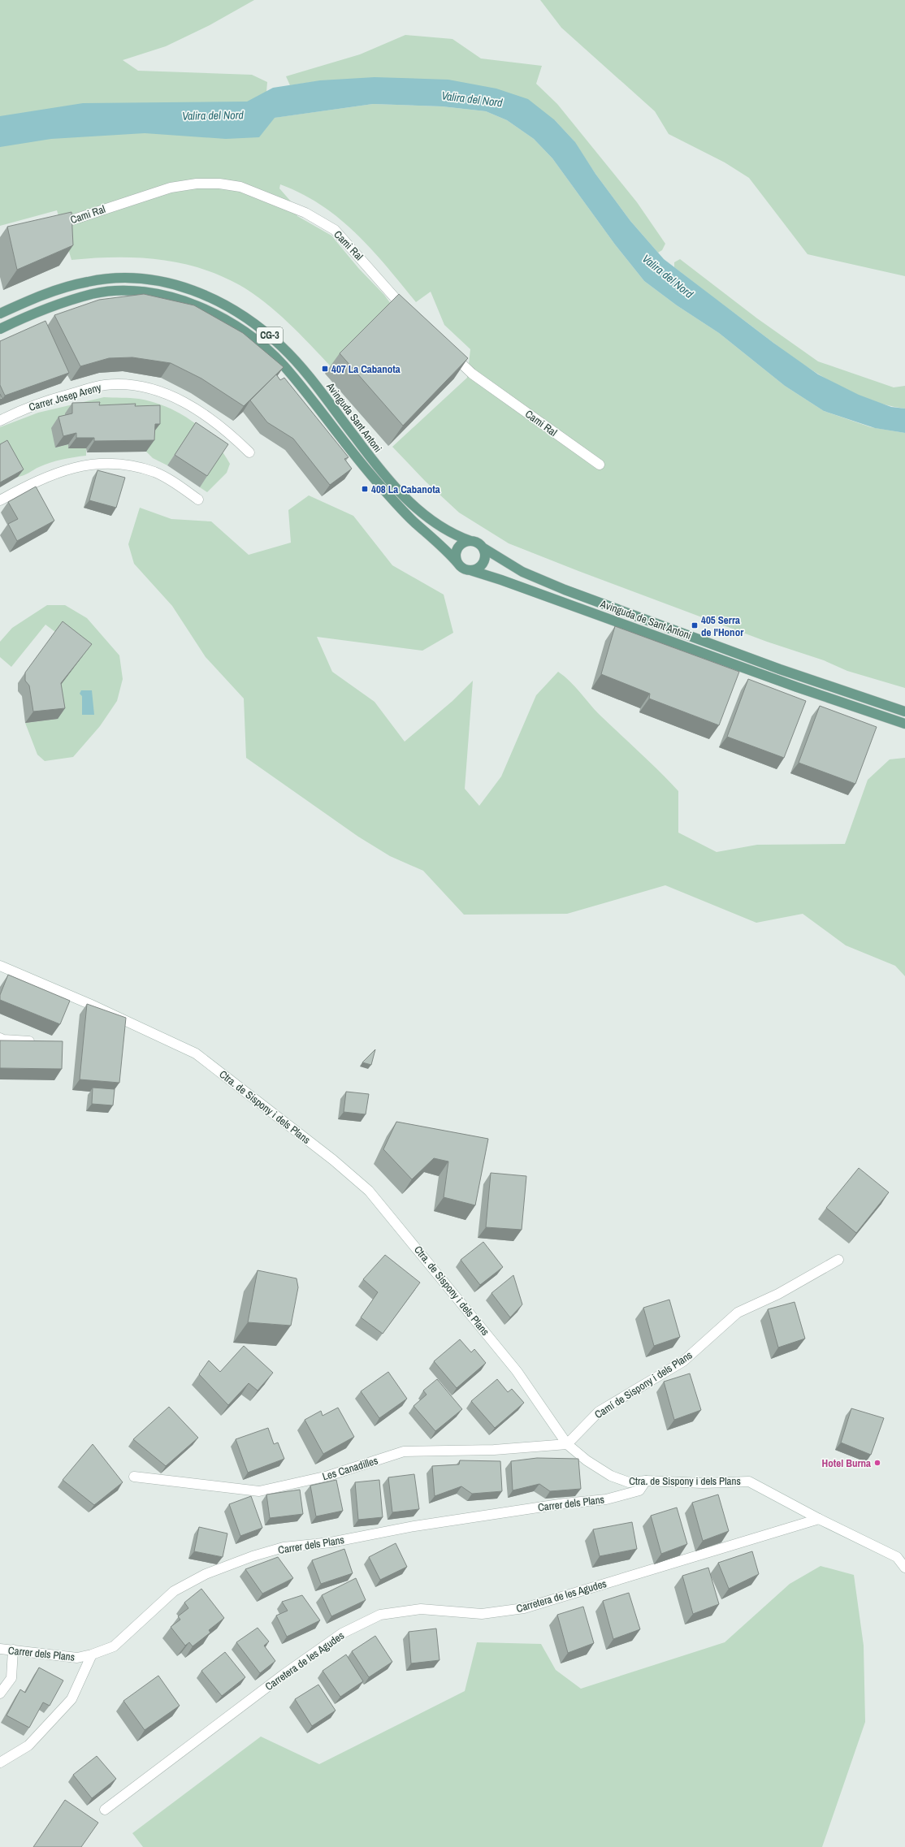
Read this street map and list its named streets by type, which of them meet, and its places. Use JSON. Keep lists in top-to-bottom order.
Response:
{
  "streets": {
    "main road": ["CG-3", "Avinguda Sant Antoni", "Avinguda de Sant Antoni"],
    "street": [
      "Cami Ral",
      "Carrer Josep Areny",
      "Ctra. de Sispony i dels Plans",
      "Camí de Sispony i dels Plans",
      "Les Canadilles",
      "Carrer dels Plans",
      "Carretera de les Agudes"
    ]
  },
  "crossings": [
    ["CG-3", "Avinguda Sant Antoni"],
    ["CG-3", "Avinguda de Sant Antoni"],
    ["Avinguda Sant Antoni", "Avinguda de Sant Antoni"],
    ["Ctra. de Sispony i dels Plans", "Camí de Sispony i dels Plans"],
    ["Ctra. de Sispony i dels Plans", "Les Canadilles"],
    ["Ctra. de Sispony i dels Plans", "Carrer dels Plans"],
    ["Ctra. de Sispony i dels Plans", "Carretera de les Agudes"],
    ["Camí de Sispony i dels Plans", "Les Canadilles"]
  ],
  "water": ["Valira del Nord"],
  "places": {
    "transit": ["407 La Cabanota", "408 La Cabanota", "405 Serra de l'Honor"],
    "other": ["Hotel Burna"]
  }
}
